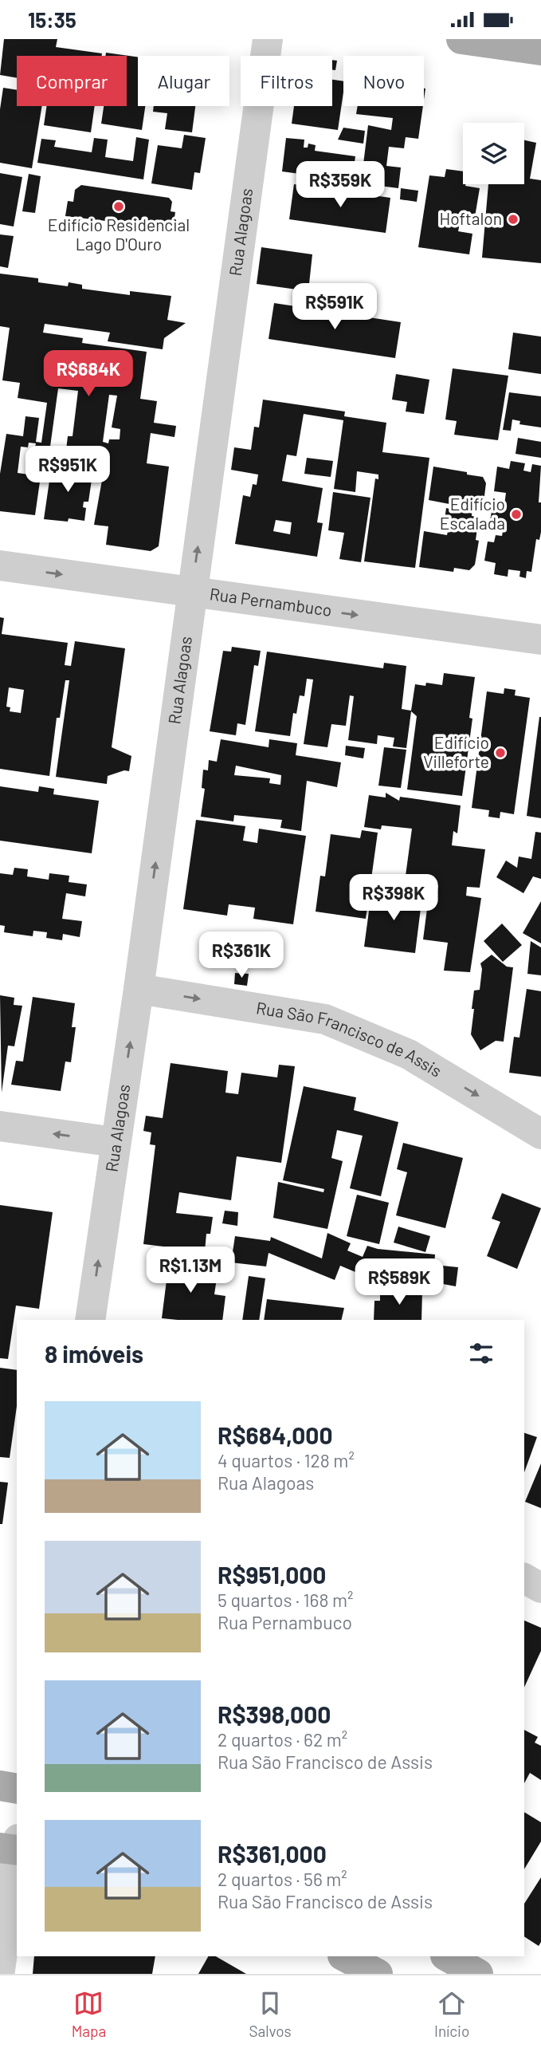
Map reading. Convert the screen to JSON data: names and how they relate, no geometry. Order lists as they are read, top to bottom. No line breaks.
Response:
{"streets":{"street":["Rua Alagoas","Rua Pernambuco","Rua São Francisco de Assis"]},"crossings":[["Rua Alagoas","Rua Pernambuco"],["Rua Alagoas","Rua São Francisco de Assis"]],"one_way":["Rua Alagoas","Rua Pernambuco","Rua São Francisco de Assis"],"places":["Edifício Residencial Lago D'Ouro","Hoftalon","Edifício Escalada","Edifício Villeforte"],"page":{"status":"15:35","chip":["Comprar","Alugar","Filtros","Novo"],"price":["R$359K","R$591K","R$684K","R$951K","R$398K","R$361K","R$1.13M","R$589K"],"heading":"8 imóveis","list":[{"name":"R$684,000","note":"4 quartos · 128 m² · Rua Alagoas"},{"name":"R$951,000","note":"5 quartos · 168 m² · Rua Pernambuco"},{"name":"R$398,000","note":"2 quartos · 62 m² · Rua São Francisco de Assis"},{"name":"R$361,000","note":"2 quartos · 56 m² · Rua São Francisco de Assis"}],"tabs":["Mapa","Salvos","Início"]}}
